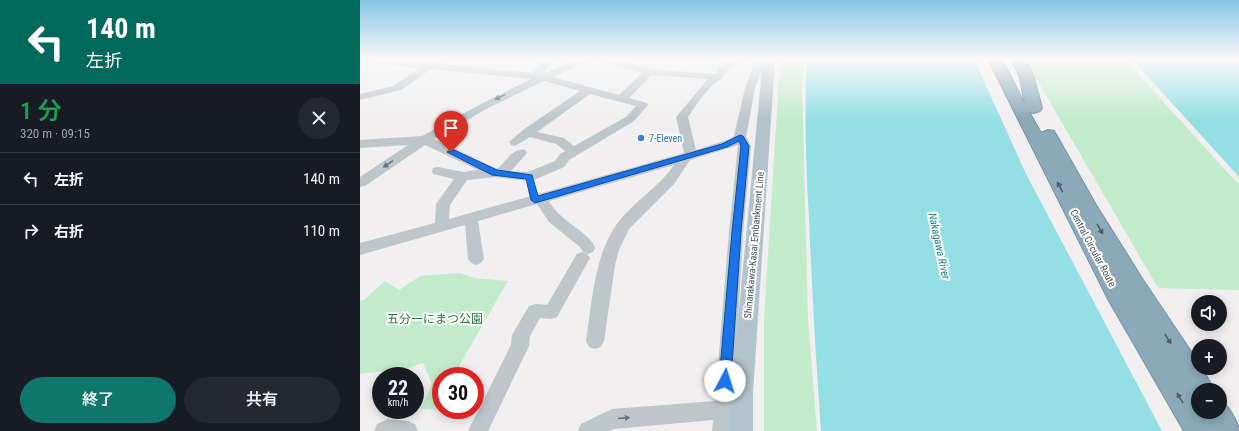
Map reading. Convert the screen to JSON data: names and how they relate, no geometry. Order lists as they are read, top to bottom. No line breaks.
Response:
{"streets":{"highway":["Central Circular Route"],"main road":["Shinarakawa-Kasai Embankment Line"]},"water":["Nakagawa River"],"parks":["五分一にまつ公園"],"places":["7-Eleven"],"page":{"turn":["140 m","左折"],"heading":["1 分","320 m · 09:15"],"list":[{"name":"左折","value":"140 m"},{"name":"右折","value":"110 m"}],"map_buttons":["+","−"],"speed":"22 km/h","limit":"30","buttons":["終了","共有"]}}
